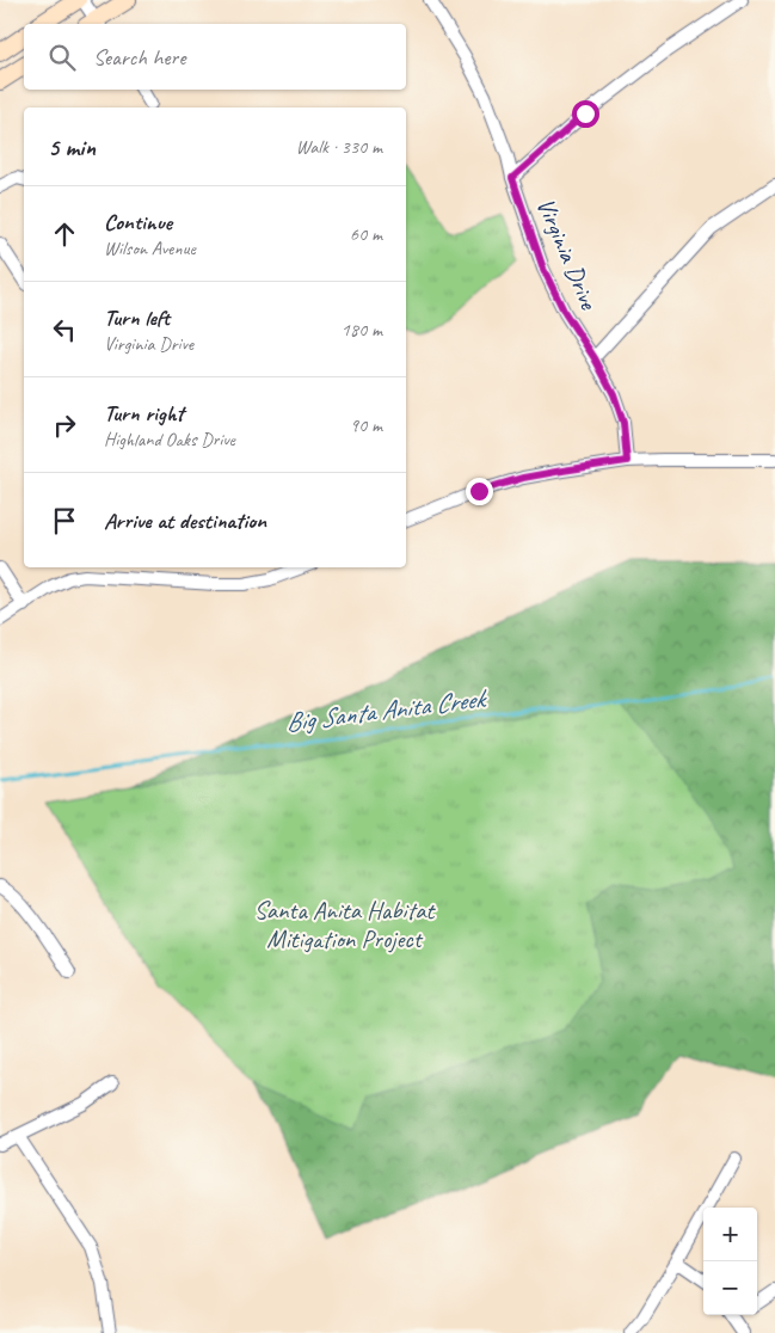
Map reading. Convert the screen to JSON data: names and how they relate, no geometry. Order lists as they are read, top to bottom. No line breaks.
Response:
{"streets":{"street":["Virginia Drive"]},"water":["Big Santa Anita Creek"],"parks":["Santa Anita Habitat Mitigation Project"],"page":{"search":"Search here","heading":["5 min","Walk · 330 m"],"list":[["Continue","Wilson Avenue","60 m"],["Turn left","Virginia Drive","180 m"],["Turn right","Highland Oaks Drive","90 m"],"Arrive at destination"],"map_buttons":["+","−"]}}
